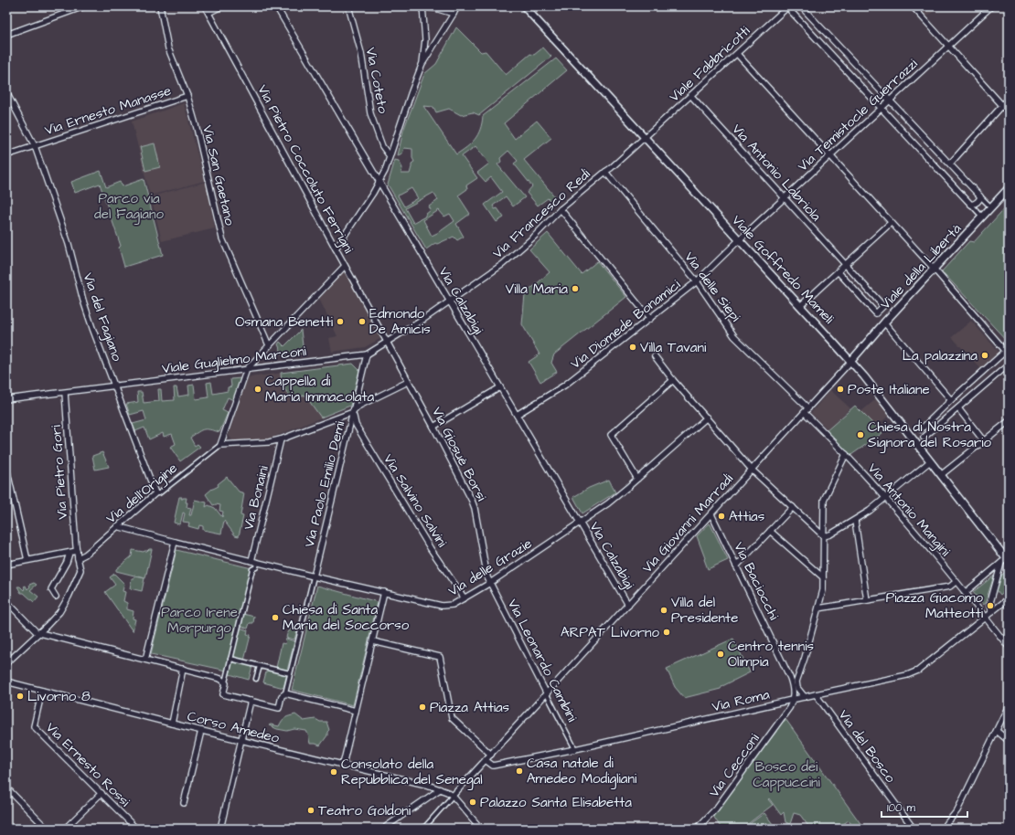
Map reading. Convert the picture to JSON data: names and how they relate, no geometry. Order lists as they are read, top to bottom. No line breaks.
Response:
{"streets":{"street":["Viale Fabbricotti","Via Coteto","Via Ernesto Manasse","Via Temistocle Guerrazzi","Via Pietro Coccoluto Ferrigni","Via Antonio Labriola","Via San Gaetano","Via Francesco Redi","Viale della Libertà","Viale Goffredo Mameli","Via delle Siepi","Via Calzabigi","Via del Fagiano","Via Diomede Bonamici","Viale Guglielmo Marconi","Via Giosuè Borsi","Via Pietro Gori","Via Paolo Emilio Demi","Via dell'Origine","Via Bonaini","Via Salvino Salvini","Via Antonio Mangini","Via Giovanni Marradi","Via delle Grazie","Via Baciocchi","Via Leonardo Cambini","Via Roma","Corso Amedeo","Via del Bosco","Via Ernesto Rossi","Via Cecconi"]},"crossings":[["Viale Fabbricotti","Via Antonio Labriola"],["Viale Fabbricotti","Via Francesco Redi"],["Viale Fabbricotti","Viale Goffredo Mameli"],["Via Ernesto Manasse","Via San Gaetano"],["Via Ernesto Manasse","Via del Fagiano"],["Via Temistocle Guerrazzi","Via Antonio Labriola"],["Via Temistocle Guerrazzi","Viale Goffredo Mameli"],["Via Temistocle Guerrazzi","Via Diomede Bonamici"],["Via Pietro Coccoluto Ferrigni","Viale Guglielmo Marconi"],["Via Pietro Coccoluto Ferrigni","Via Giosuè Borsi"],["Via Francesco Redi","Viale Goffredo Mameli"],["Via Francesco Redi","Via delle Siepi"],["Via Francesco Redi","Via Calzabigi"],["Via Francesco Redi","Viale Guglielmo Marconi"],["Viale della Libertà","Viale Goffredo Mameli"],["Viale della Libertà","Via Giovanni Marradi"],["Viale Goffredo Mameli","Via Diomede Bonamici"],["Viale Goffredo Mameli","Via Giovanni Marradi"],["Via delle Siepi","Via Diomede Bonamici"],["Via delle Siepi","Via Antonio Mangini"],["Via delle Siepi","Via Giovanni Marradi"],["Via Calzabigi","Via Diomede Bonamici"],["Via Calzabigi","Viale Guglielmo Marconi"],["Via Calzabigi","Via Giovanni Marradi"],["Via Calzabigi","Via delle Grazie"],["Via del Fagiano","Viale Guglielmo Marconi"],["Via del Fagiano","Via dell'Origine"],["Viale Guglielmo Marconi","Via Giosuè Borsi"],["Viale Guglielmo Marconi","Via Pietro Gori"],["Viale Guglielmo Marconi","Via Paolo Emilio Demi"],["Via Giosuè Borsi","Via delle Grazie"],["Via Giosuè Borsi","Via Leonardo Cambini"],["Via Paolo Emilio Demi","Via Salvino Salvini"],["Via Paolo Emilio Demi","Via delle Grazie"],["Via dell'Origine","Via delle Grazie"],["Via Bonaini","Via delle Grazie"],["Via Salvino Salvini","Via delle Grazie"],["Via Antonio Mangini","Via Giovanni Marradi"],["Via Giovanni Marradi","Via Baciocchi"],["Via Giovanni Marradi","Via Leonardo Cambini"],["Via Giovanni Marradi","Via Roma"],["Via Giovanni Marradi","Corso Amedeo"],["Via delle Grazie","Via Leonardo Cambini"],["Via Baciocchi","Via Roma"],["Via Baciocchi","Via Cecconi"],["Via Leonardo Cambini","Via Roma"],["Via Roma","Via del Bosco"],["Via Roma","Via Cecconi"],["Corso Amedeo","Via Ernesto Rossi"]],"parks":["Parco via del Fagiano","Parco Irene Morpurgo","Bosco dei Cappuccini"],"places":["Villa Maria","Osmana Benetti","Edmondo De Amicis","Villa Tavani","La palazzina","Cappella di Maria Immacolata","Poste Italiane","Chiesa di Nostra Signora del Rosario","Attias","Piazza Giacomo Matteotti","Villa del Presidente","Chiesa di Santa Maria del Soccorso","ARPAT Livorno","Centro tennis Olimpia","Livorno 8","Piazza Attias","Casa natale di Amedeo Modigliani","Consolato della Repubblica del Senegal","Palazzo Santa Elisabetta","Teatro Goldoni"],"scale_bar":"100 m"}
